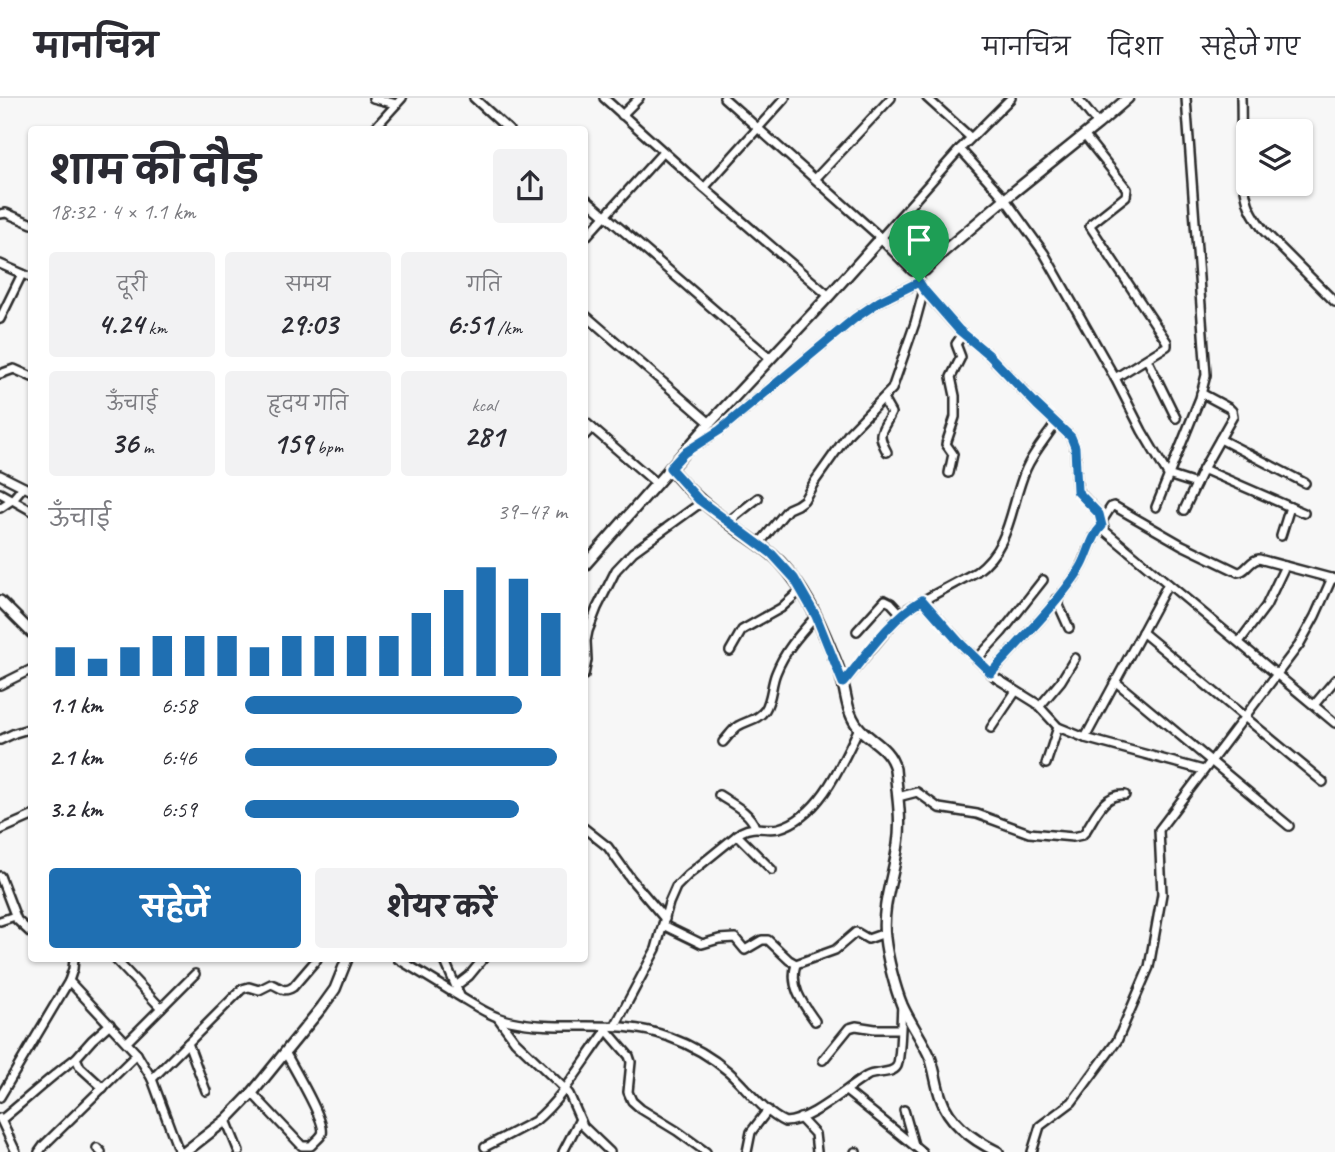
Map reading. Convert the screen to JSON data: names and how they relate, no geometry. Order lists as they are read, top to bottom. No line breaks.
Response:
{"page":{"header":"मानचित्र","nav":["मानचित्र","दिशा","सहेजे गए"],"heading":["शाम की दौड़","18:32 · 4 × 1.1 km"],"stats":[["दूरी","4.24 km"],["समय","29:03"],["गति","6:51 /km"],["ऊँचाई","36 m"],["हृदय गति","159 bpm"],["kcal","281"]],"chart":["ऊँचाई","39–47 m"],"list":[{"name":"1.1 km","note":"6:58"},{"name":"2.1 km","note":"6:46"},{"name":"3.2 km","note":"6:59"}],"buttons":["सहेजें","शेयर करें"]}}
